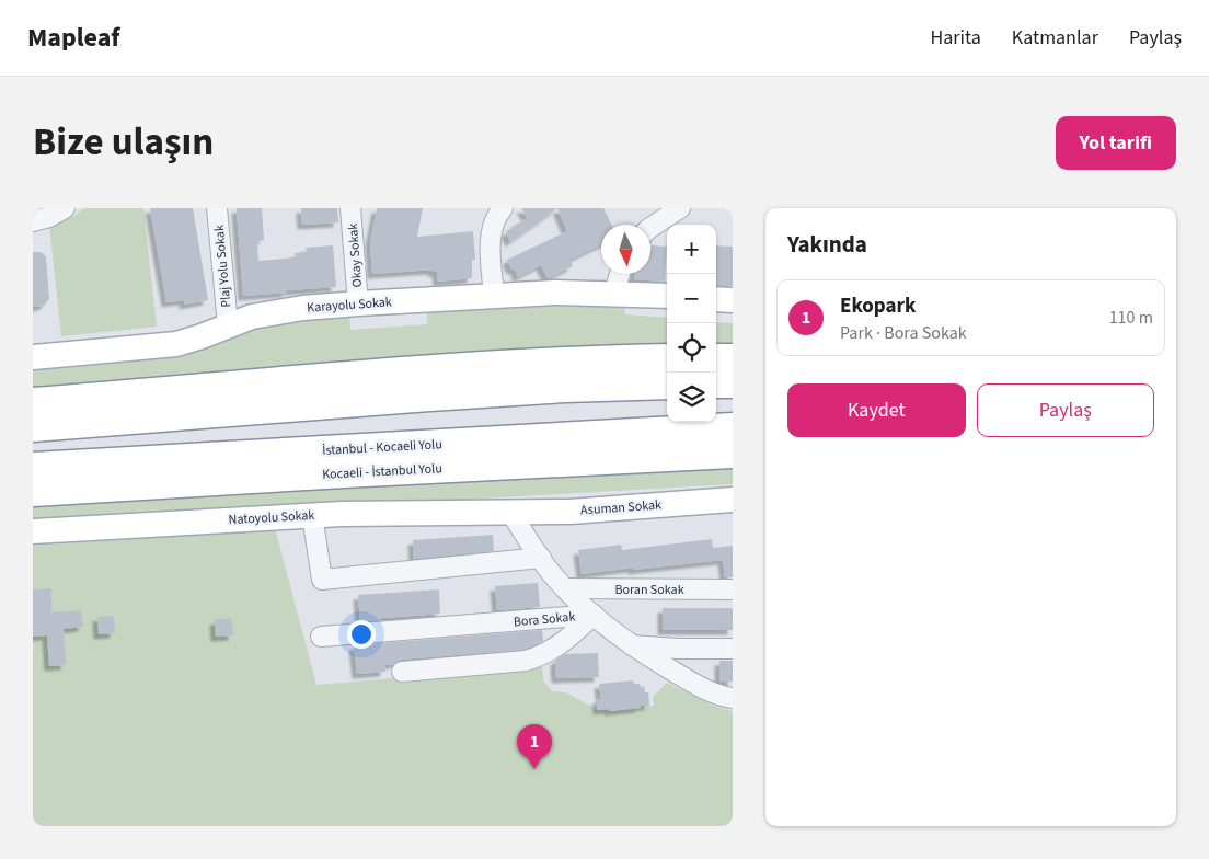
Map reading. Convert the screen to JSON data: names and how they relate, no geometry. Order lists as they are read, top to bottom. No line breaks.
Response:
{"streets":{"highway":["İstanbul - Kocaeli Yolu","Kocaeli - İstanbul Yolu"],"main road":["Karayolu Sokak","Asuman Sokak","Natoyolu Sokak"],"street":["Okay Sokak","Plaj Yolu Sokak","Boran Sokak","Bora Sokak"]},"crossings":[["Okay Sokak","Karayolu Sokak"],["Plaj Yolu Sokak","Karayolu Sokak"],["Asuman Sokak","Natoyolu Sokak"]],"north":"bottom","page":{"header":"Mapleaf","nav":["Harita","Katmanlar","Paylaş"],"title":"Bize ulaşın","buttons":["Yol tarifi",["Kaydet","Paylaş"]],"heading":"Yakında","map_buttons":["+","−"],"list":[{"mark":"1","name":"Ekopark","note":"Park · Bora Sokak","value":"110 m"}],"pins":"1"}}
